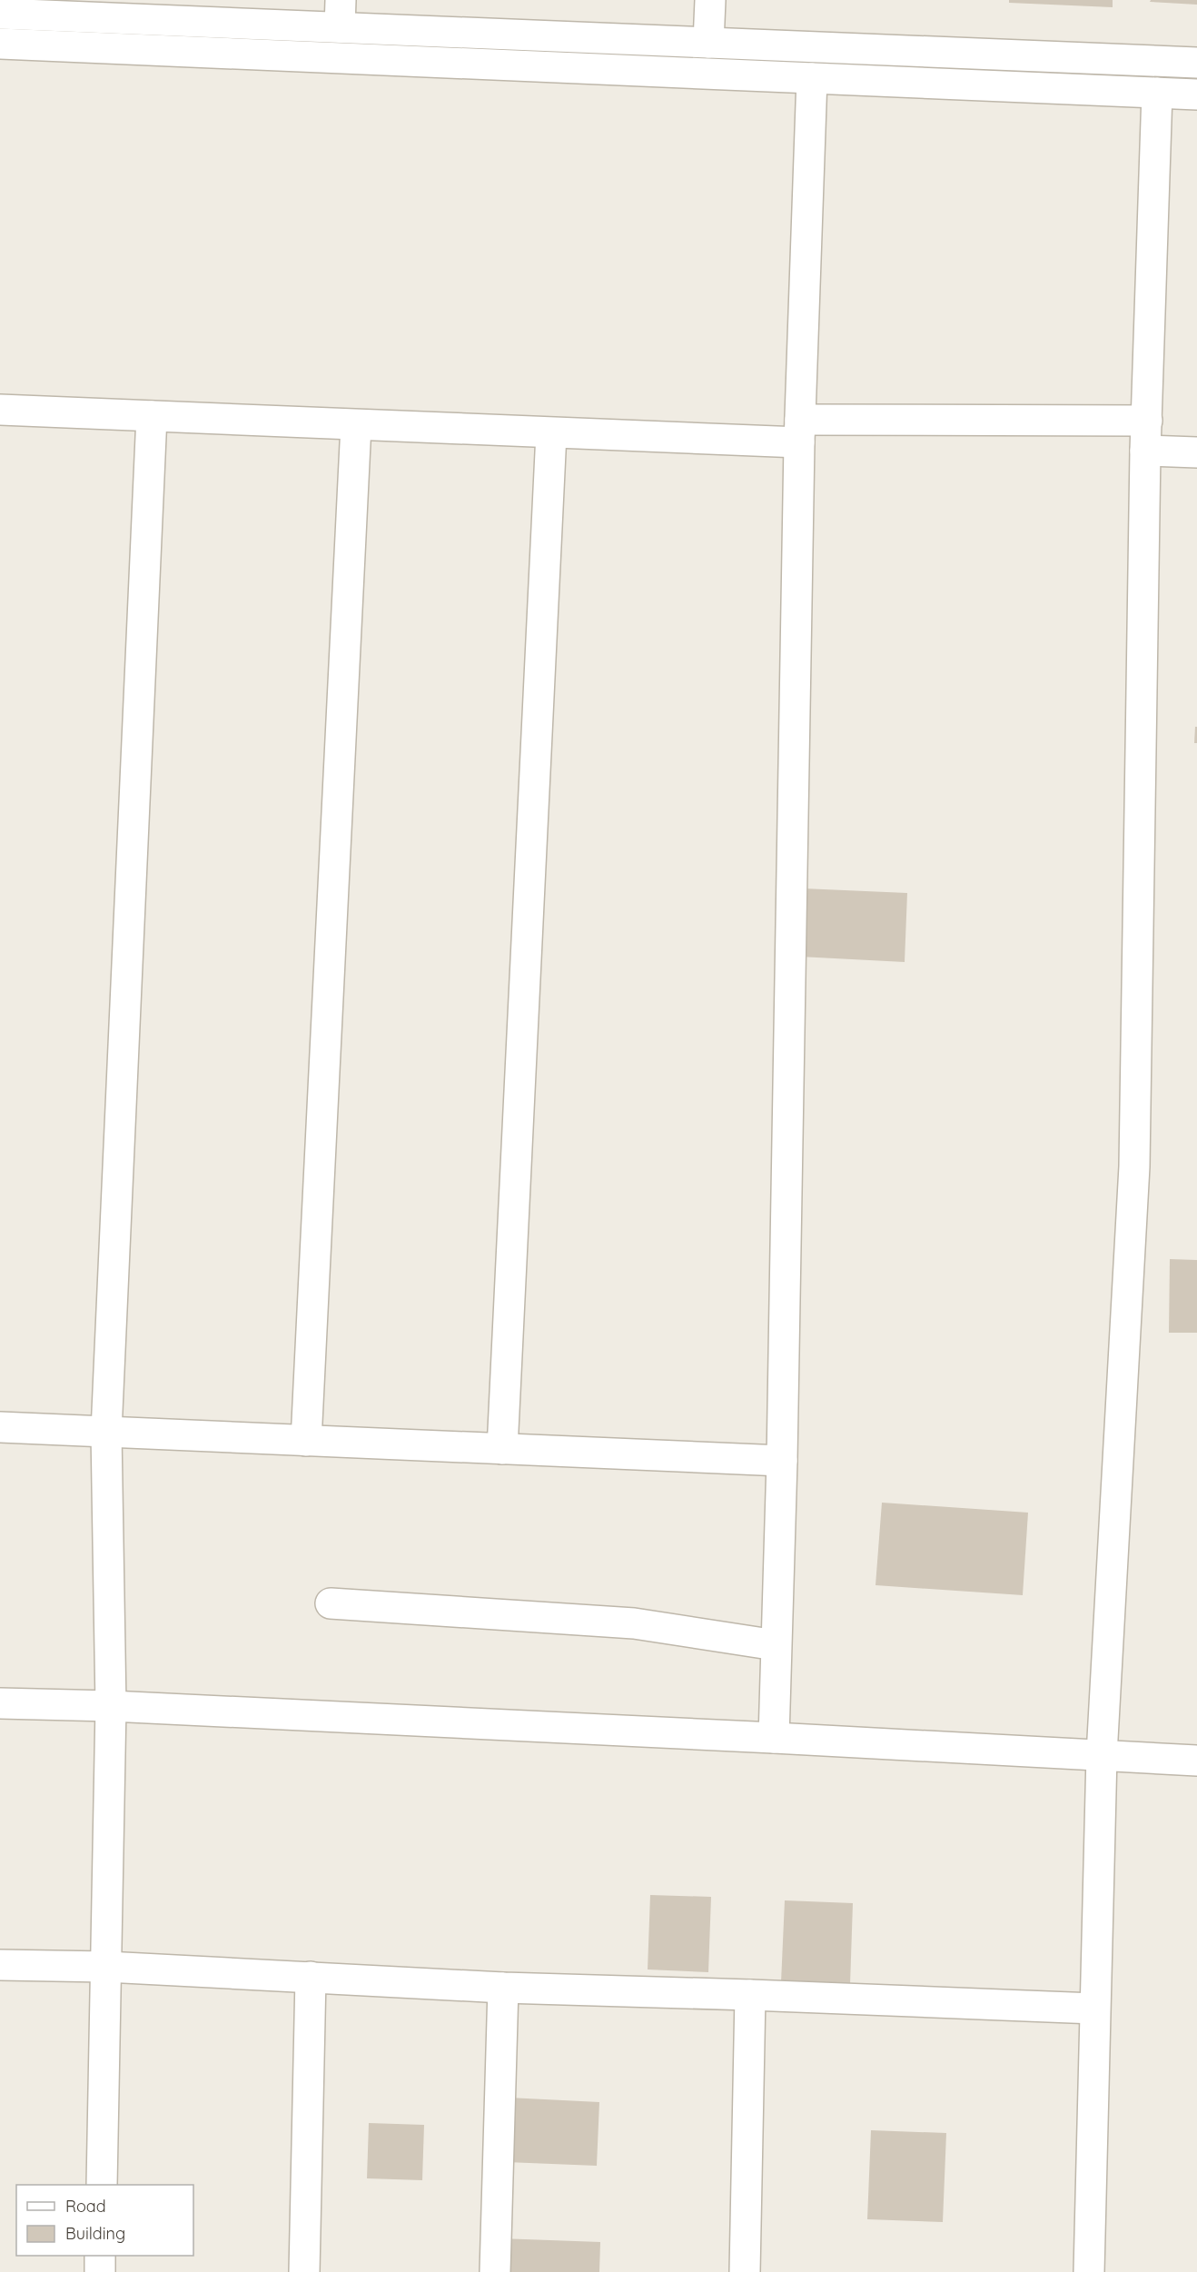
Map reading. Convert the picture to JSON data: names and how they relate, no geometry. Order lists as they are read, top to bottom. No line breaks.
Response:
{"legend":["Road","Building"]}
